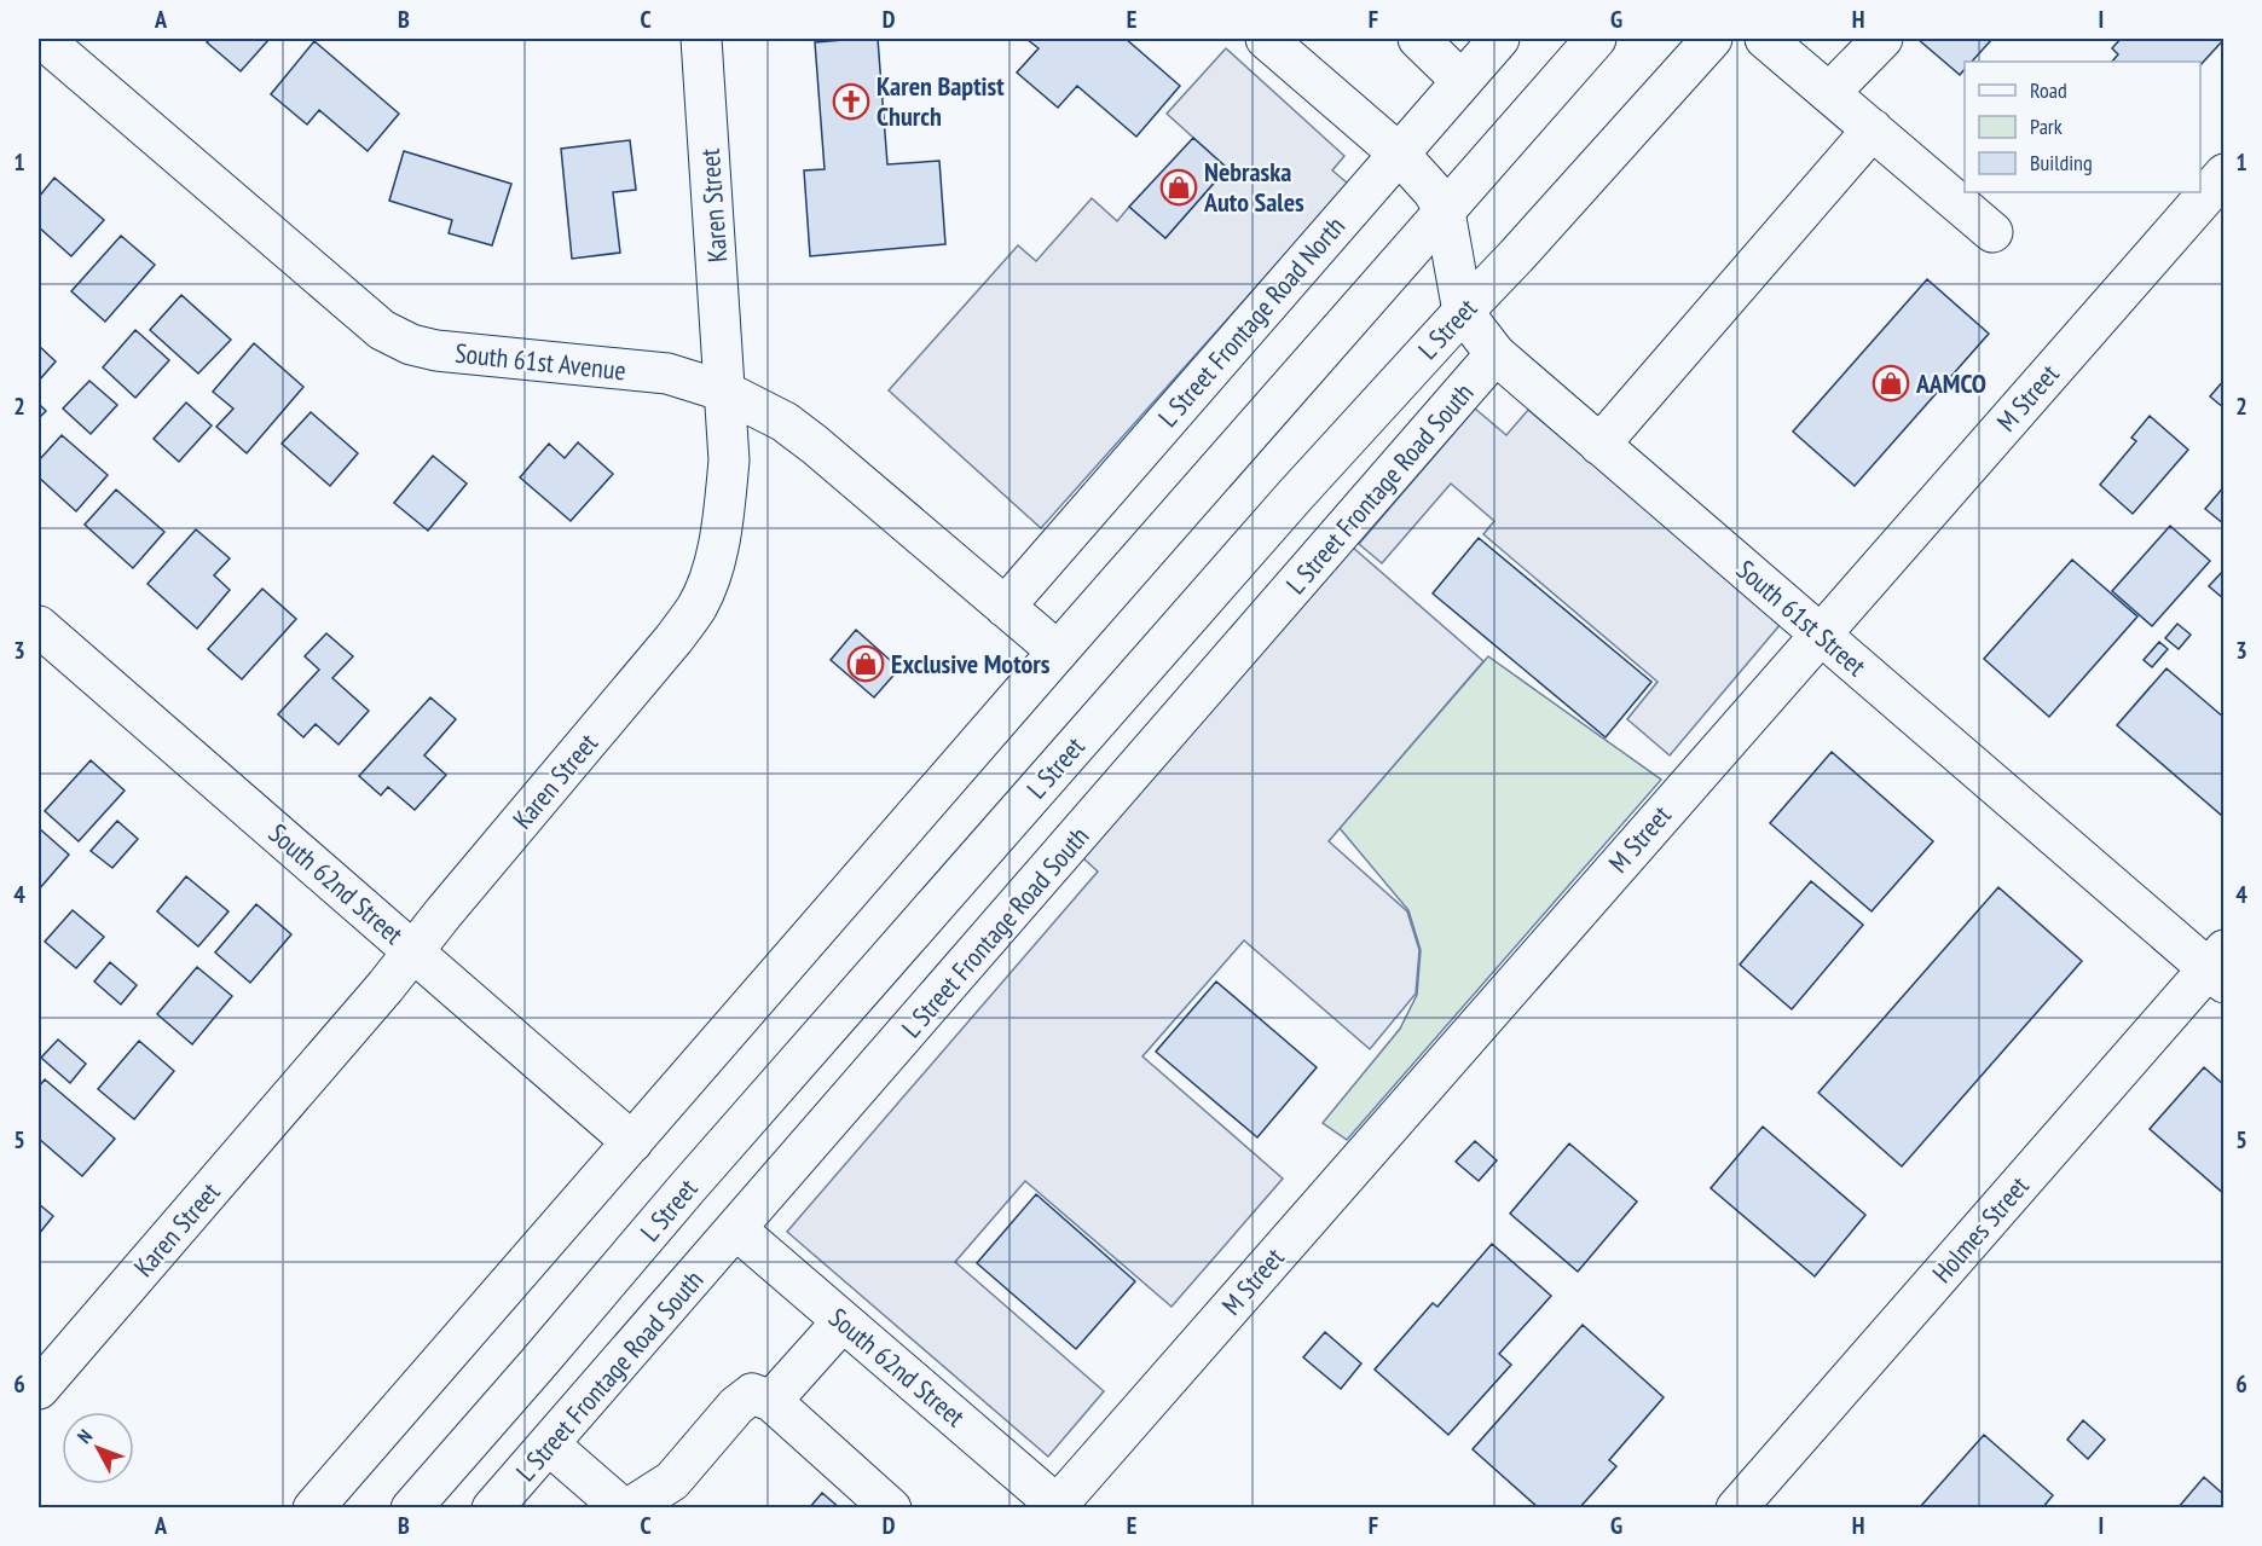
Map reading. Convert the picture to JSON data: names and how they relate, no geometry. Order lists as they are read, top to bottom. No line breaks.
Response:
{"streets":{"street":["Karen Street","L Street Frontage Road North","L Street","South 61st Avenue","M Street","L Street Frontage Road South","South 61st Street","South 62nd Street","Holmes Street"]},"crossings":[["Karen Street","South 61st Avenue"],["Karen Street","South 62nd Street"],["L Street Frontage Road North","South 61st Avenue"],["L Street","South 61st Street"],["M Street","South 61st Street"],["M Street","South 62nd Street"],["L Street Frontage Road South","South 61st Street"],["L Street Frontage Road South","South 62nd Street"],["South 61st Street","Holmes Street"]],"places":{"church":["Karen Baptist Church"],"shop":["Nebraska Auto Sales","AAMCO","Exclusive Motors"]},"legend":["Road","Park","Building"],"north":"top left","grid":{"columns":["A","B","C","D","E","F","G","H","I"],"rows":["1","2","3","4","5","6"]}}
